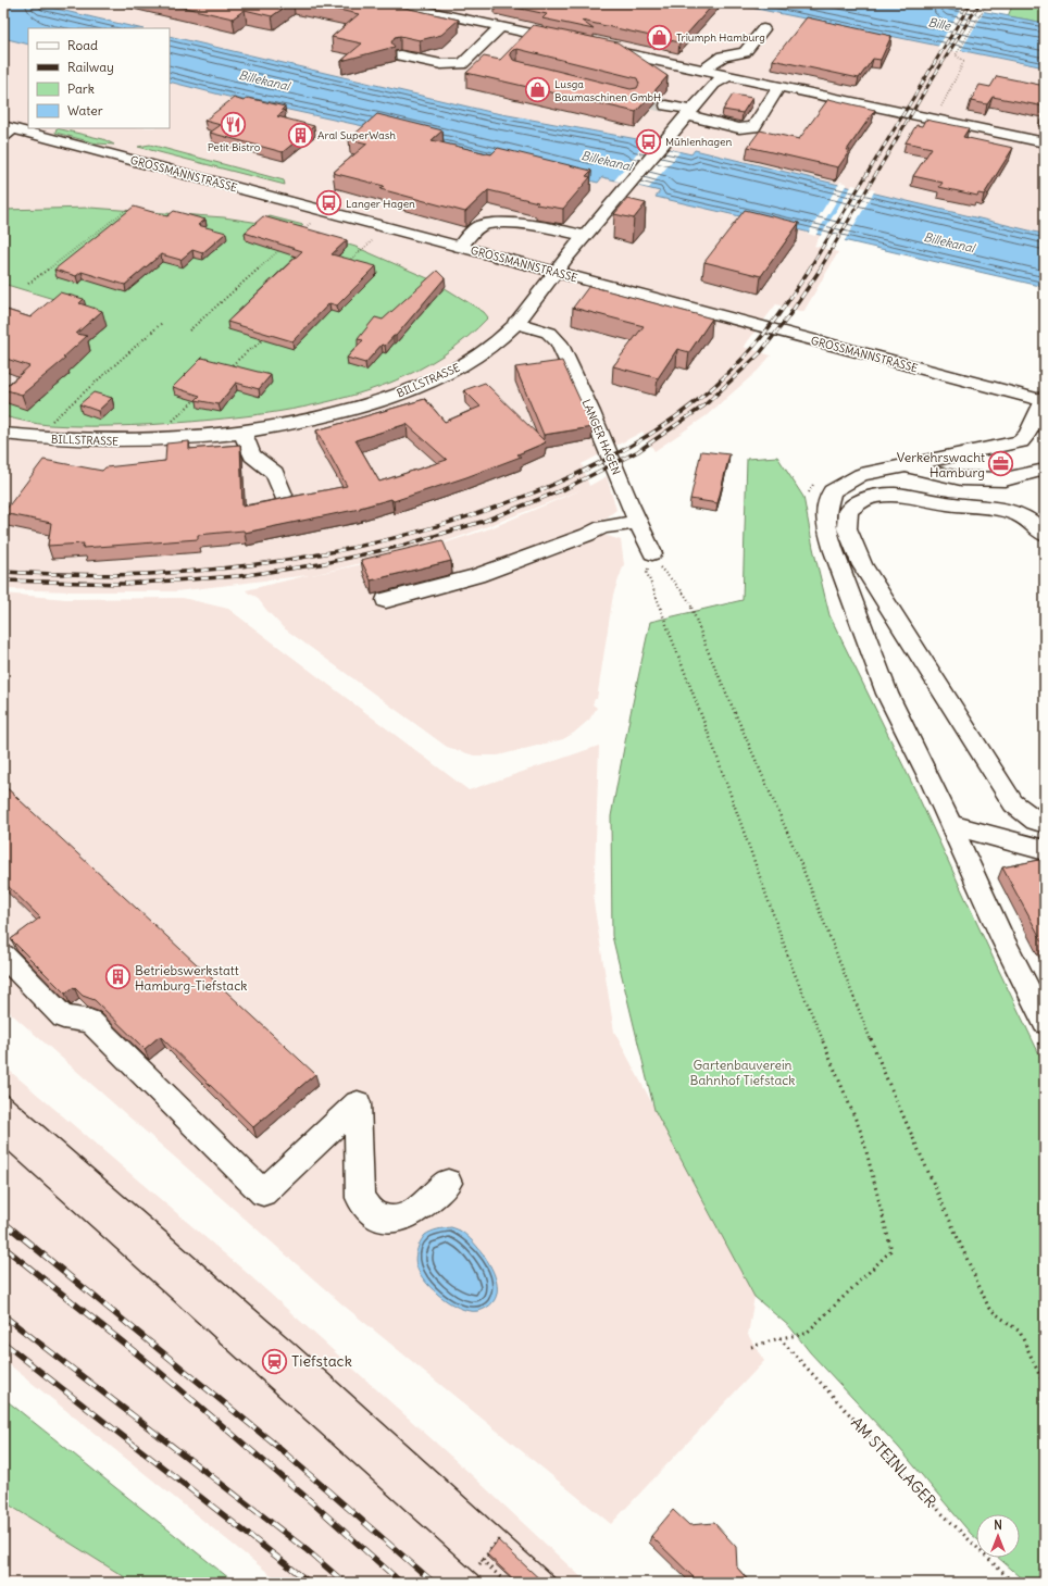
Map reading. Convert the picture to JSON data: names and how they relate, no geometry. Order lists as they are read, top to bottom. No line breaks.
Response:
{"streets":{"main road":["GROSSMANNSTRASSE"],"street":["BILLSTRASSE","LANGER HAGEN"],"path":["AM STEINLAGER"]},"crossings":[["GROSSMANNSTRASSE","BILLSTRASSE"],["BILLSTRASSE","LANGER HAGEN"]],"water":["Bille","Billekanal"],"parks":["Gartenbauverein Bahnhof Tiefstack"],"places":{"shop":["Triumph Hamburg","Lusga Baumaschinen GmbH"],"restaurant":["Petit Bistro"],"building":["Aral SuperWash","Betriebswerkstatt Hamburg-Tiefstack"],"bus stop":["Mühlenhagen","Langer Hagen"],"office":["Verkehrswacht Hamburg"],"station":["Tiefstack"]},"legend":["Road","Railway","Park","Water"],"north":"top"}
